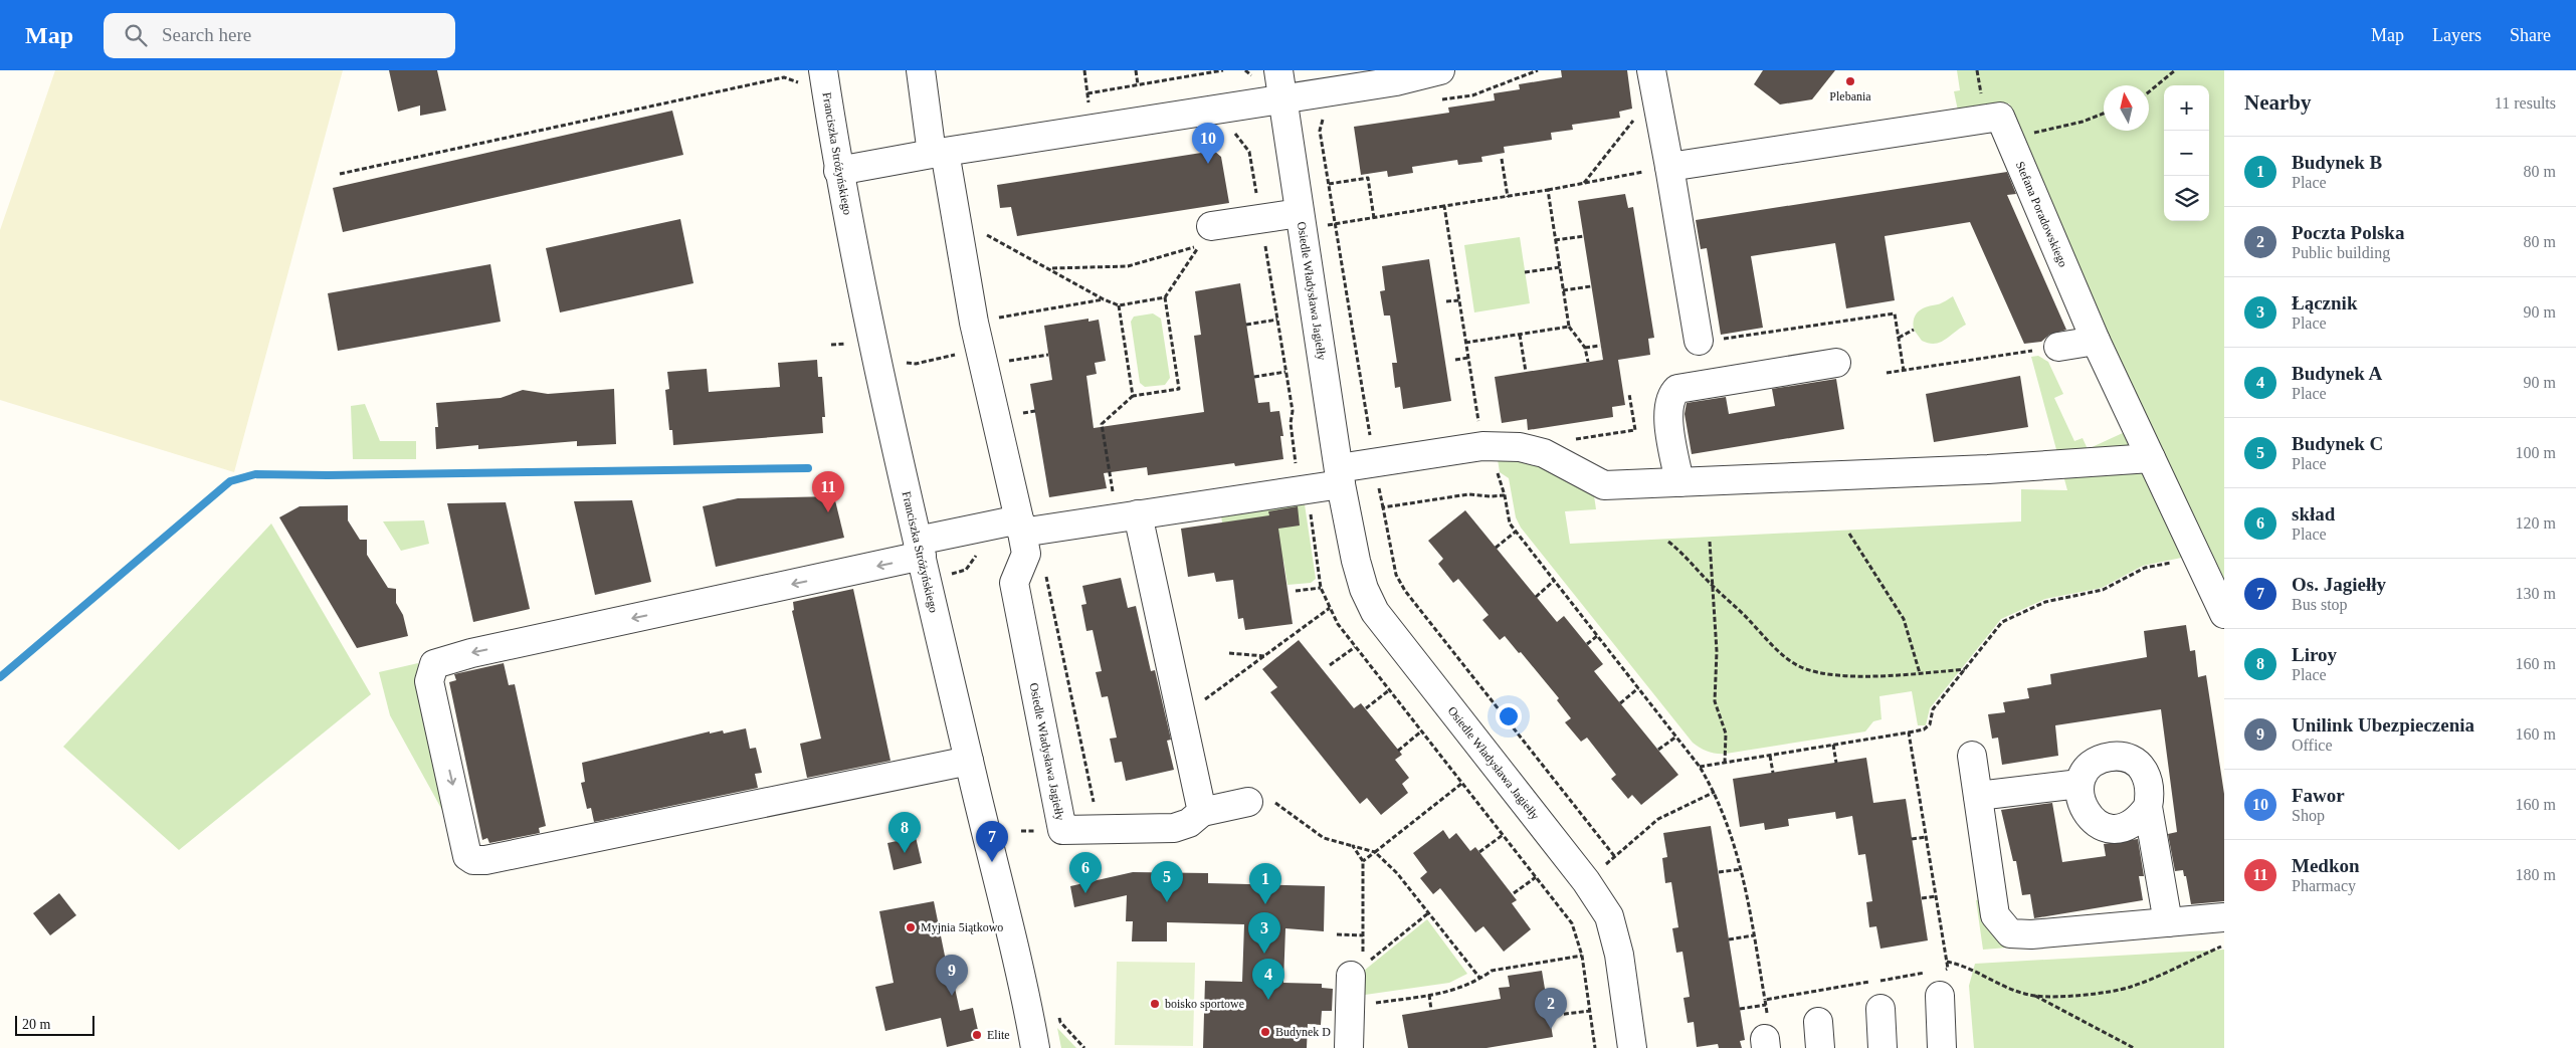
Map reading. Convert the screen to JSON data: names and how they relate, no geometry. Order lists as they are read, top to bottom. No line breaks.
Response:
{"streets":{"street":["Franciszka Stróżyńskiego","Stefana Poradowskiego","Osiedle Władysława Jagiełły"]},"places":["Plebania","Myjnia 5iątkowo","boisko sportowe","Budynek D","Elite"],"scale_bar":"20 m","north":"top","page":{"header":"Map","search":"Search here","nav":["Map","Layers","Share"],"heading":["Nearby","11 results"],"map_buttons":["+","−"],"pins":["10","11","8","7","6","5","1","3","9","4","2"],"list":[{"mark":"1","name":"Budynek B","note":"Place","value":"80 m"},{"mark":"2","name":"Poczta Polska","note":"Public building","value":"80 m"},{"mark":"3","name":"Łącznik","note":"Place","value":"90 m"},{"mark":"4","name":"Budynek A","note":"Place","value":"90 m"},{"mark":"5","name":"Budynek C","note":"Place","value":"100 m"},{"mark":"6","name":"skład","note":"Place","value":"120 m"},{"mark":"7","name":"Os. Jagiełły","note":"Bus stop","value":"130 m"},{"mark":"8","name":"Liroy","note":"Place","value":"160 m"},{"mark":"9","name":"Unilink Ubezpieczenia","note":"Office","value":"160 m"},{"mark":"10","name":"Fawor","note":"Shop","value":"160 m"},{"mark":"11","name":"Medkon","note":"Pharmacy","value":"180 m"}],"scale":"20 m"}}
